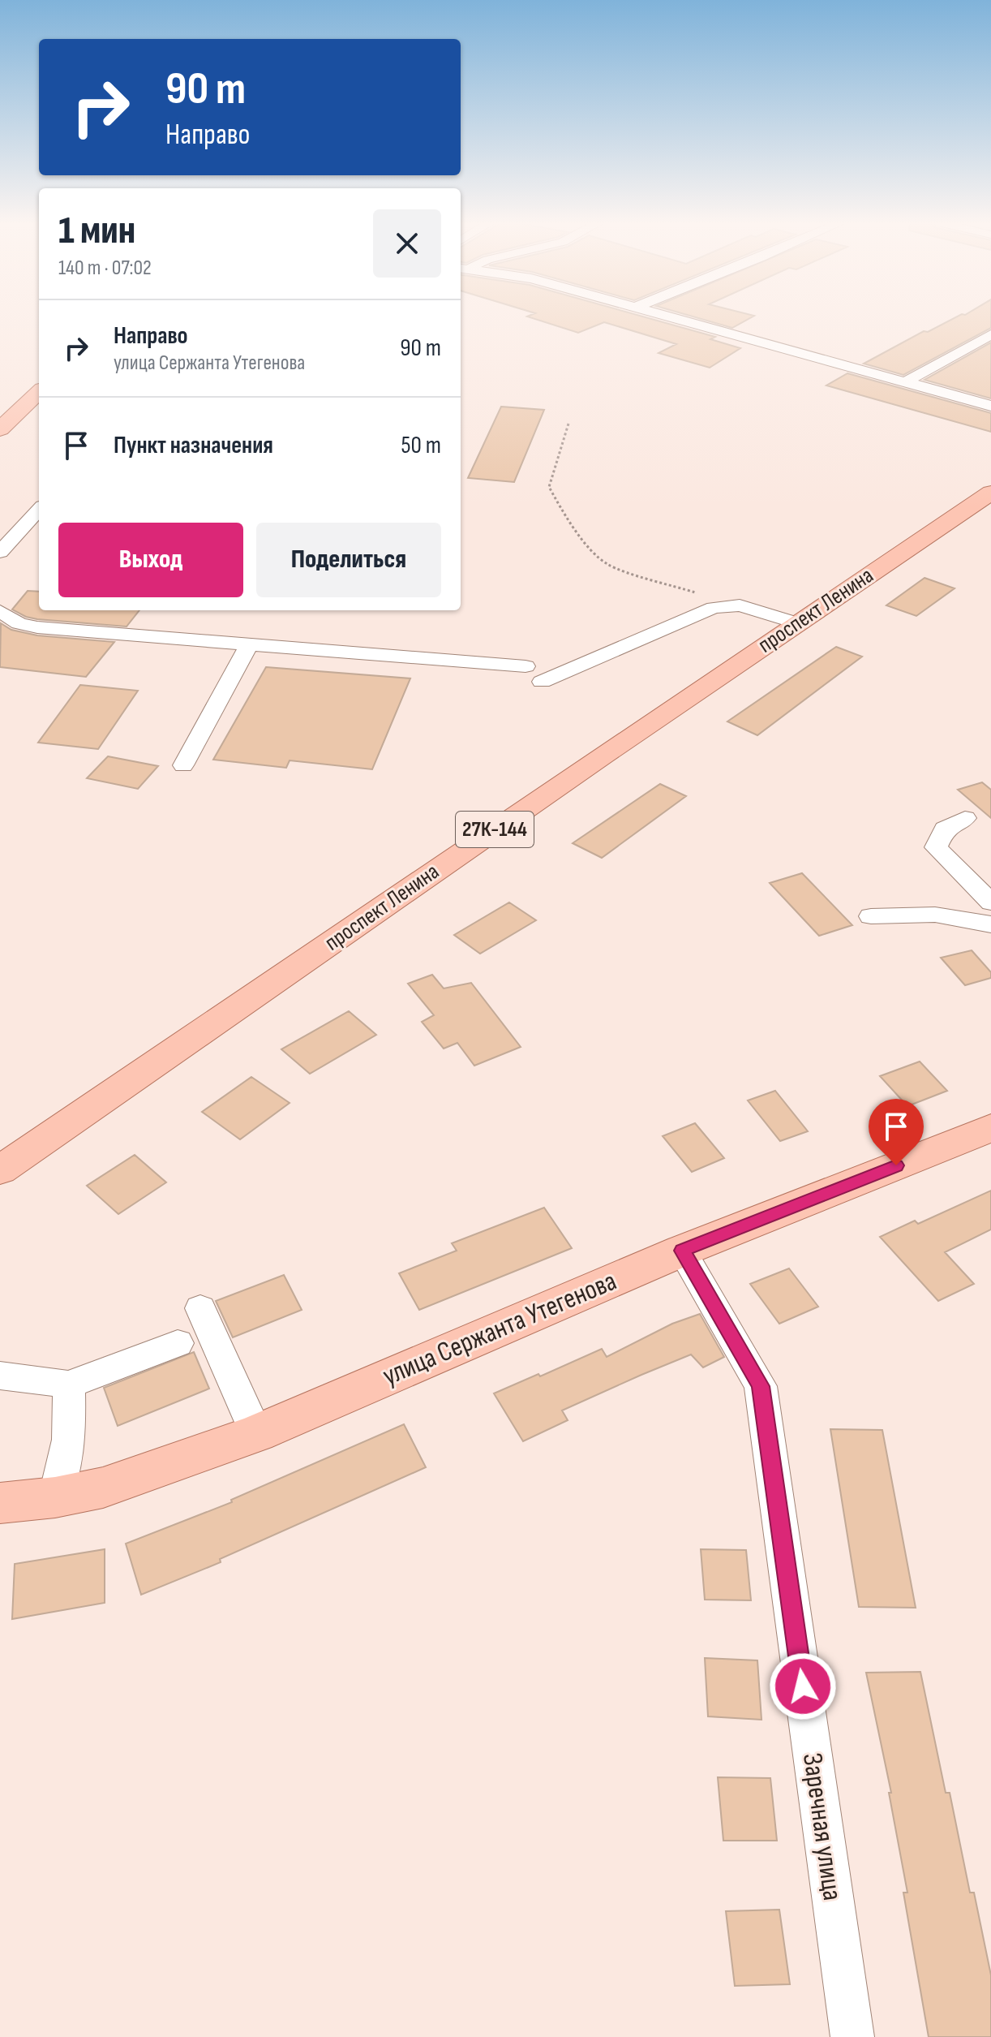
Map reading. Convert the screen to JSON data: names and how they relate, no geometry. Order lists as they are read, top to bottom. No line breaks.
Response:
{"streets":{"main road":["проспект Ленина","27К-144","улица Сержанта Утегенова"],"street":["Заречная улица"]},"crossings":[["улица Сержанта Утегенова","Заречная улица"]],"page":{"turn":["90 m","Направо"],"heading":["1 мин","140 m · 07:02"],"list":[{"name":"Направо","note":"улица Сержанта Утегенова","value":"90 m"},{"name":"Пункт назначения","value":"50 m"}],"buttons":["Выход","Поделиться"]}}
